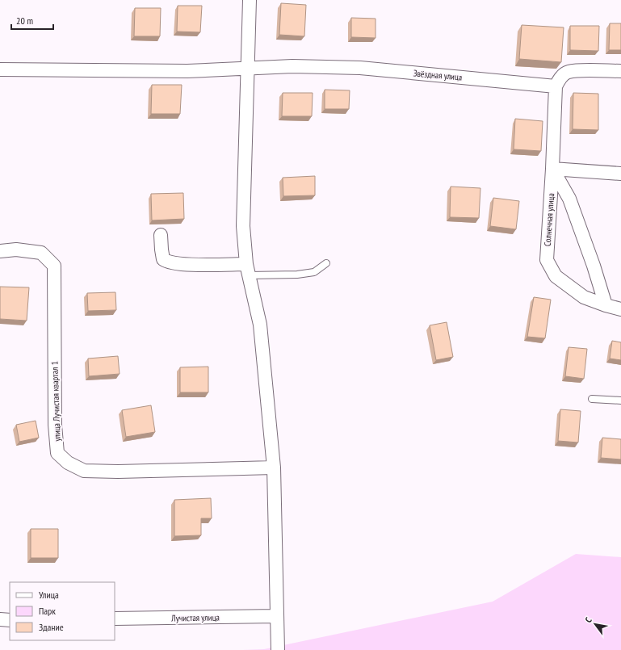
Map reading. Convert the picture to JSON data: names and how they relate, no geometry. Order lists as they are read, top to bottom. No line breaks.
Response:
{"streets":{"street":["Звёздная улица","Солнечная улица","улица Лучистая квартал 1","Лучистая улица"]},"crossings":[["Звёздная улица","Солнечная улица"]],"legend":["Улица","Парк","Здание"],"scale_bar":"20 m","north":"top left"}
